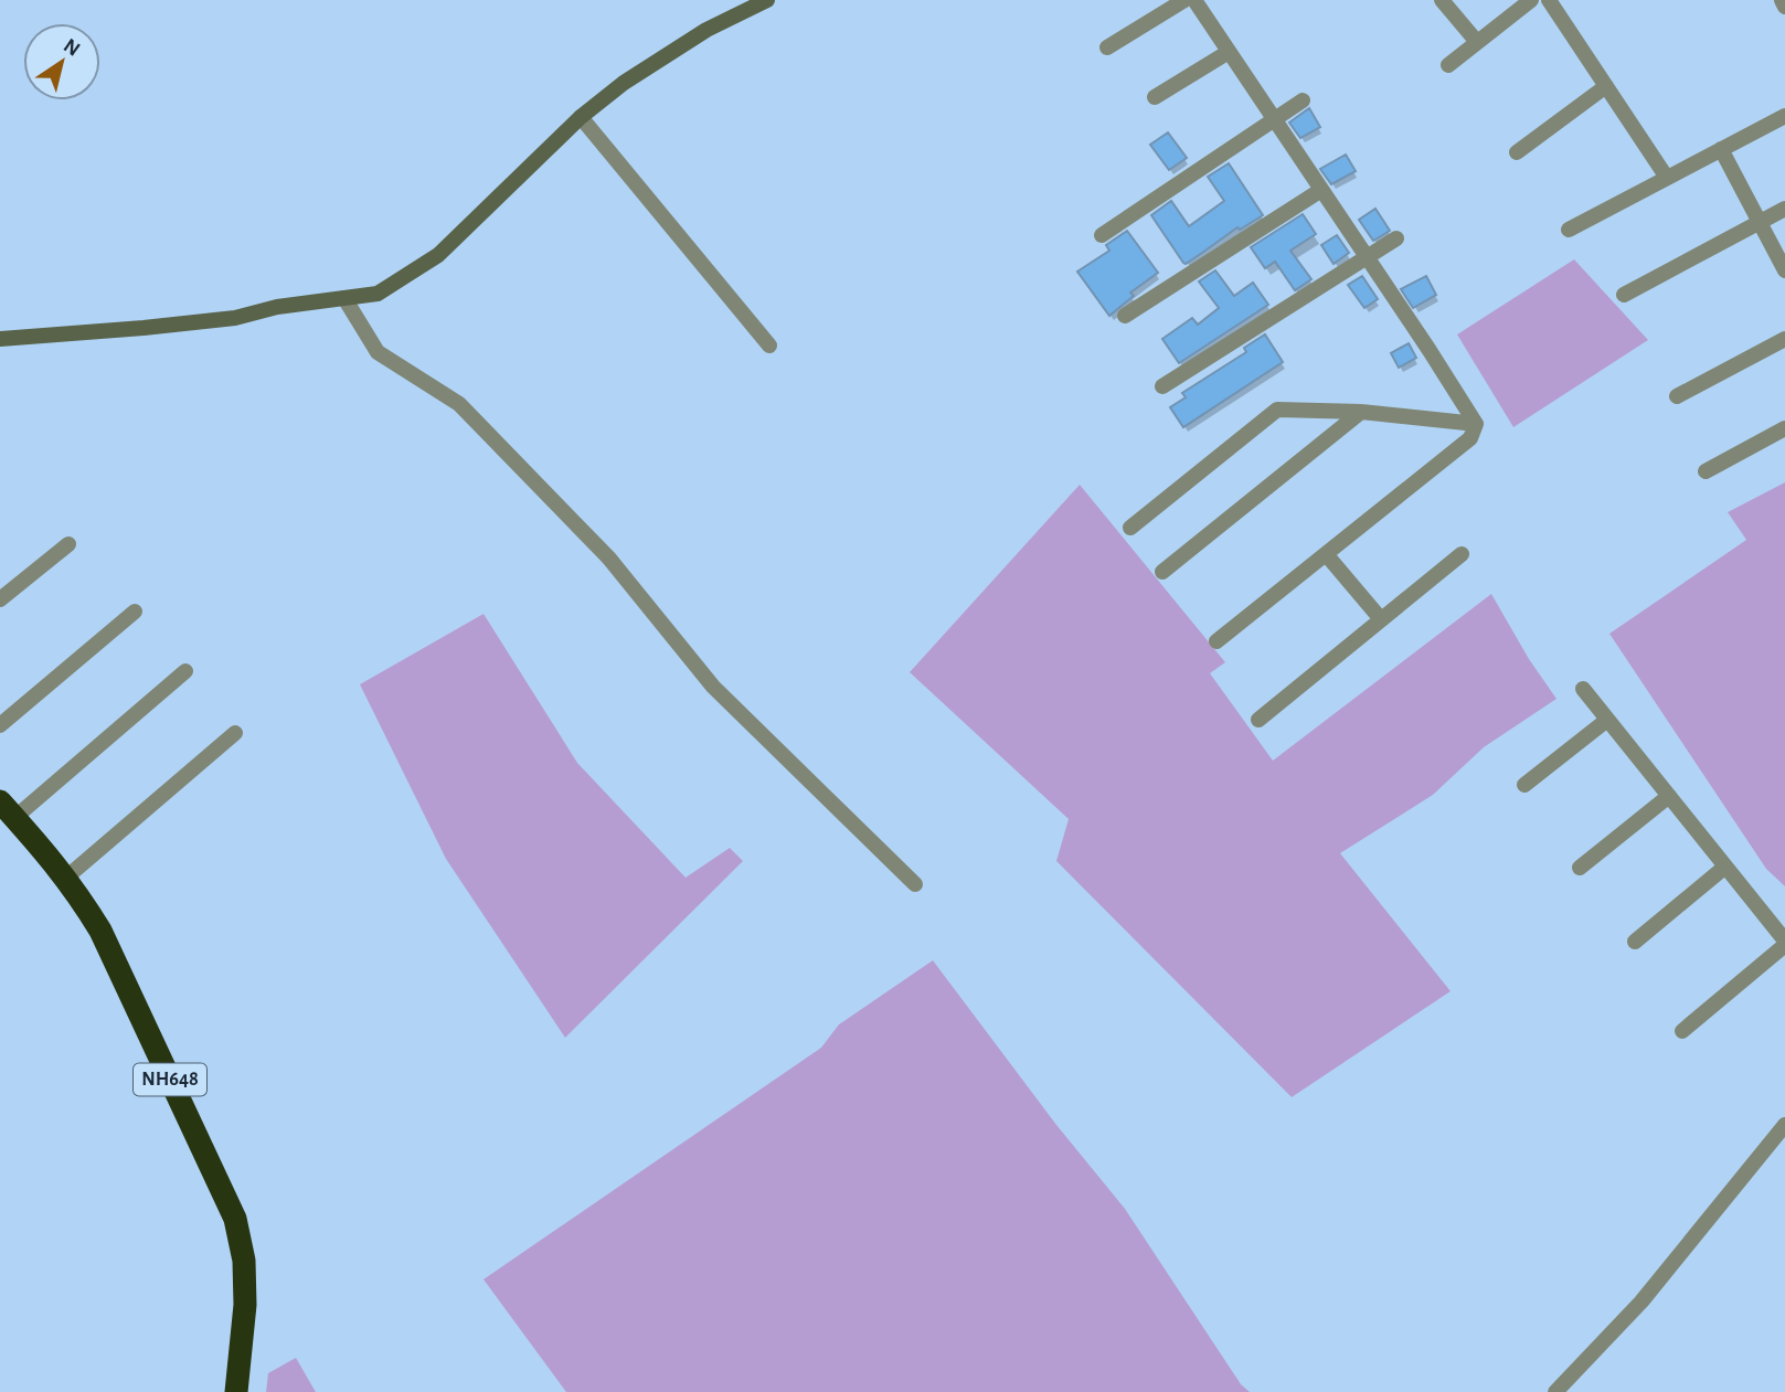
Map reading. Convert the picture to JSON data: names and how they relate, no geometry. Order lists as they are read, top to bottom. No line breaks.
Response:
{"streets":{"highway":["NH648"]},"north":"top right"}
